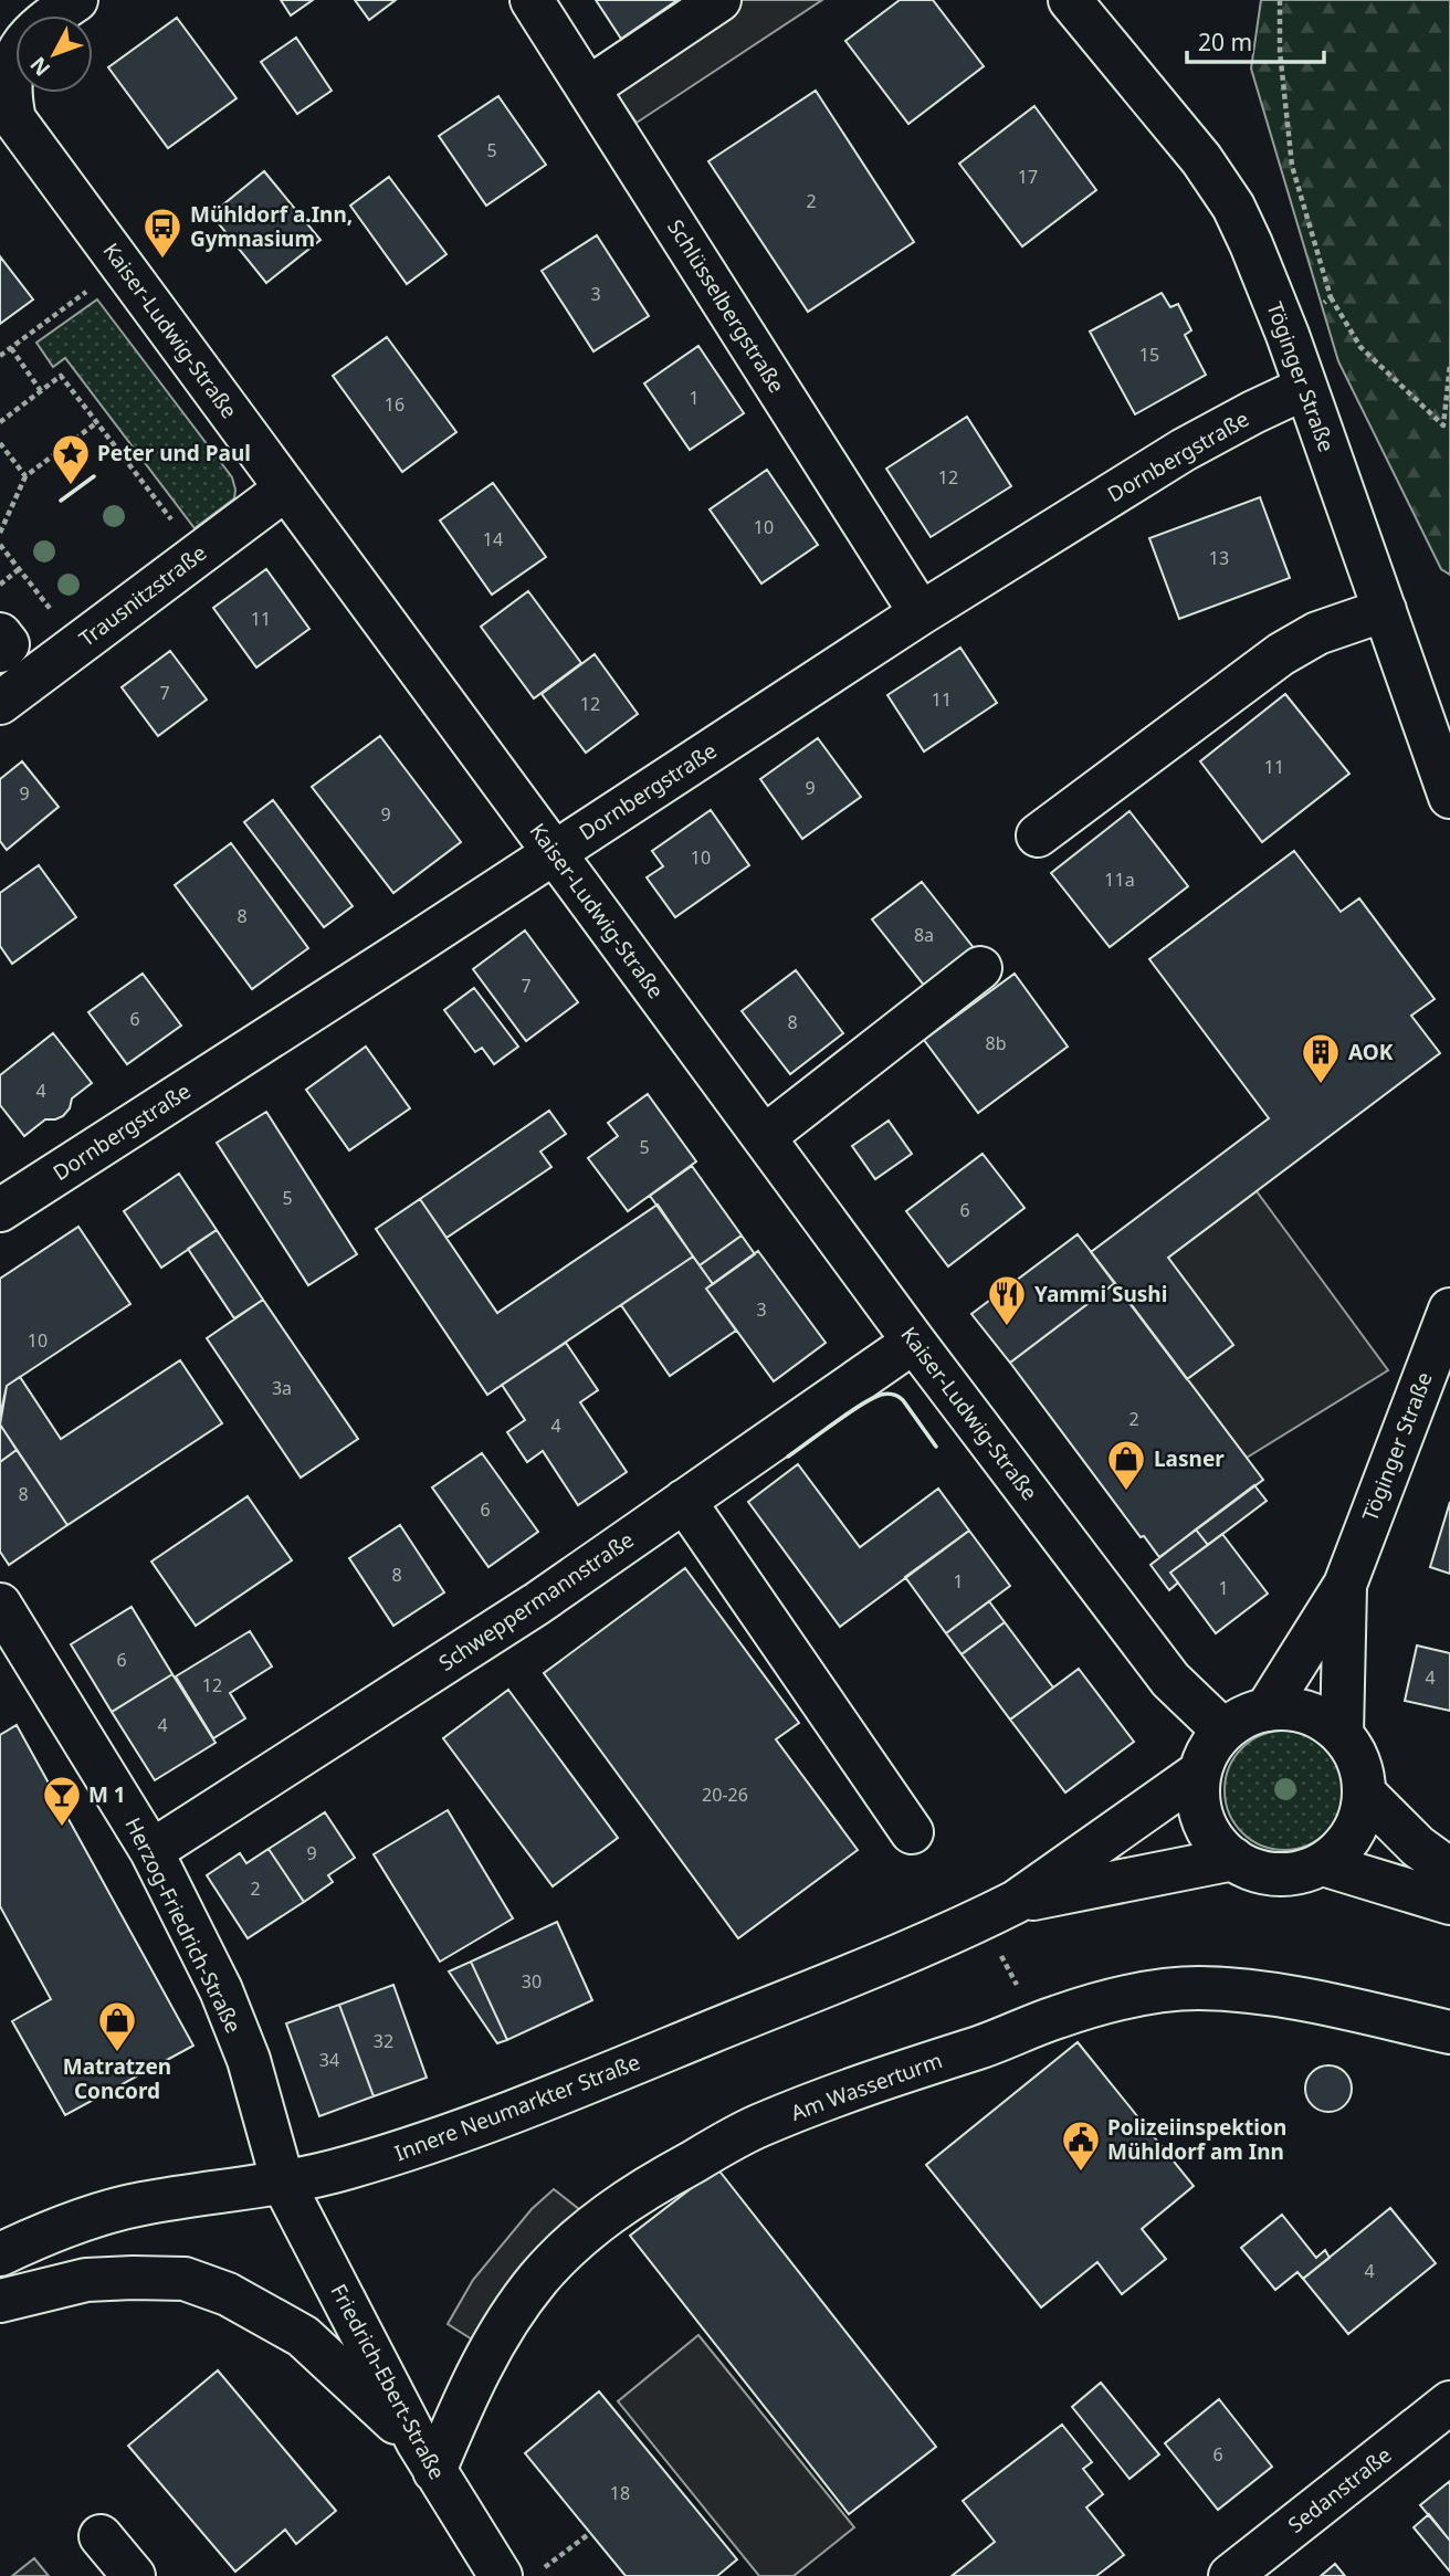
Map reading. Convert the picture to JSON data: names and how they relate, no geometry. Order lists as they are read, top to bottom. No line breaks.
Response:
{"streets":{"street":["Schlüsselbergstraße","Kaiser-Ludwig-Straße","Töginger Straße","Dornbergstraße","Trausnitzstraße","Schweppermannstraße","Herzog-Friedrich-Straße","Am Wasserturm","Innere Neumarkter Straße","Friedrich-Ebert-Straße","Sedanstraße"]},"crossings":[["Schlüsselbergstraße","Dornbergstraße"],["Kaiser-Ludwig-Straße","Töginger Straße"],["Kaiser-Ludwig-Straße","Dornbergstraße"],["Kaiser-Ludwig-Straße","Trausnitzstraße"],["Kaiser-Ludwig-Straße","Schweppermannstraße"],["Kaiser-Ludwig-Straße","Innere Neumarkter Straße"],["Töginger Straße","Dornbergstraße"],["Töginger Straße","Innere Neumarkter Straße"],["Schweppermannstraße","Herzog-Friedrich-Straße"],["Herzog-Friedrich-Straße","Innere Neumarkter Straße"],["Herzog-Friedrich-Straße","Friedrich-Ebert-Straße"],["Am Wasserturm","Friedrich-Ebert-Straße"],["Innere Neumarkter Straße","Friedrich-Ebert-Straße"]],"places":{"bus stop":["Mühldorf a.Inn, Gymnasium"],"place":["Peter und Paul"],"building":["AOK"],"restaurant":["Yammi Sushi"],"shop":["Lasner","Matratzen Concord"],"bar":["M 1"],"public building":["Polizeiinspektion Mühldorf am Inn"]},"house_numbers":["5","17","2","3","15","1","16","12","10","14","13","11","7","11","12","11","9","9","9","10","11a","8","8a","7","6","8","8b","4","5","5","6","3","10","3a","2","4","8","6","8","1","1","6","4","12","4","20-26","9","2","30","32","34","4","6","18"],"scale_bar":"20 m","north":"bottom left"}
